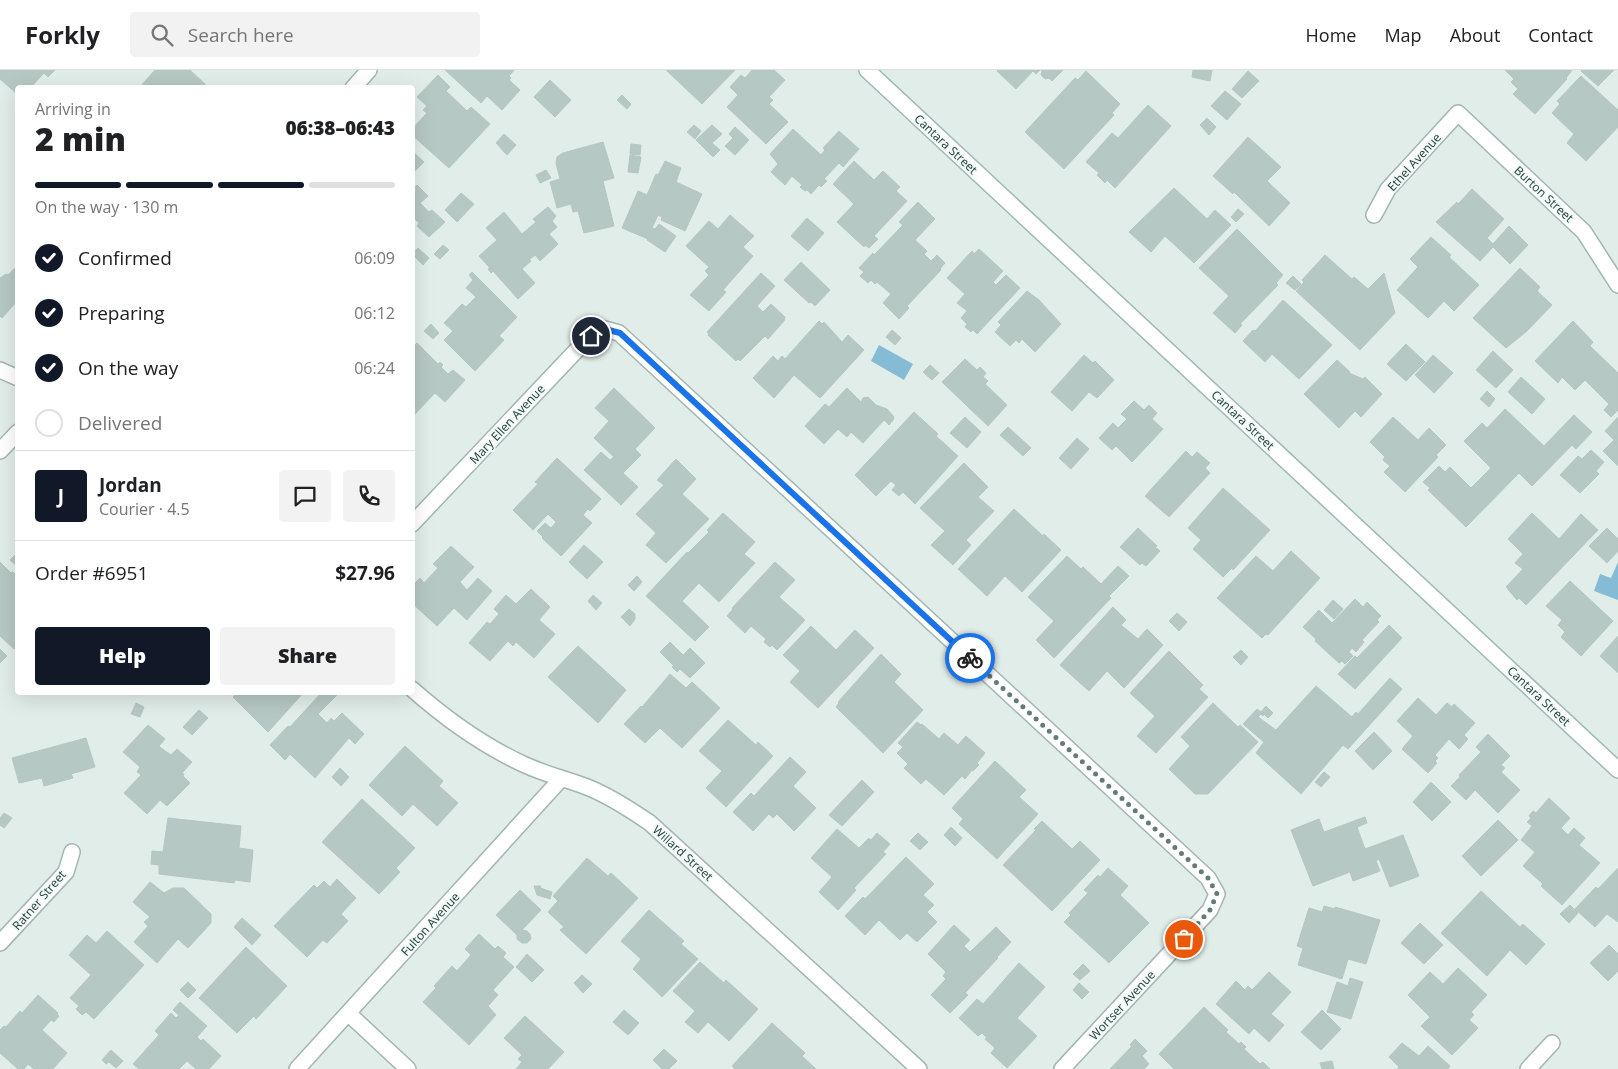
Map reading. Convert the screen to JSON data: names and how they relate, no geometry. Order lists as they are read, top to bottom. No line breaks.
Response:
{"streets":{"street":["Cantara Street","Ethel Avenue","Burton Street","Mary Ellen Avenue","Willard Street","Ratner Street","Fulton Avenue","Wortser Avenue"]},"crossings":[["Ethel Avenue","Burton Street"],["Mary Ellen Avenue","Wortser Avenue"],["Willard Street","Fulton Avenue"]],"page":{"header":"Forkly","search":"Search here","nav":["Home","Map","About","Contact"],"heading":["2 min","Arriving in","06:38–06:43"],"panel":["Jordan","Courier · 4.5","Order #6951","$27.96"],"bar":"On the way · 130 m","list":[["Confirmed","06:09"],["Preparing","06:12"],["On the way","06:24"],"Delivered"],"round":"J","buttons":["Help","Share"]}}
